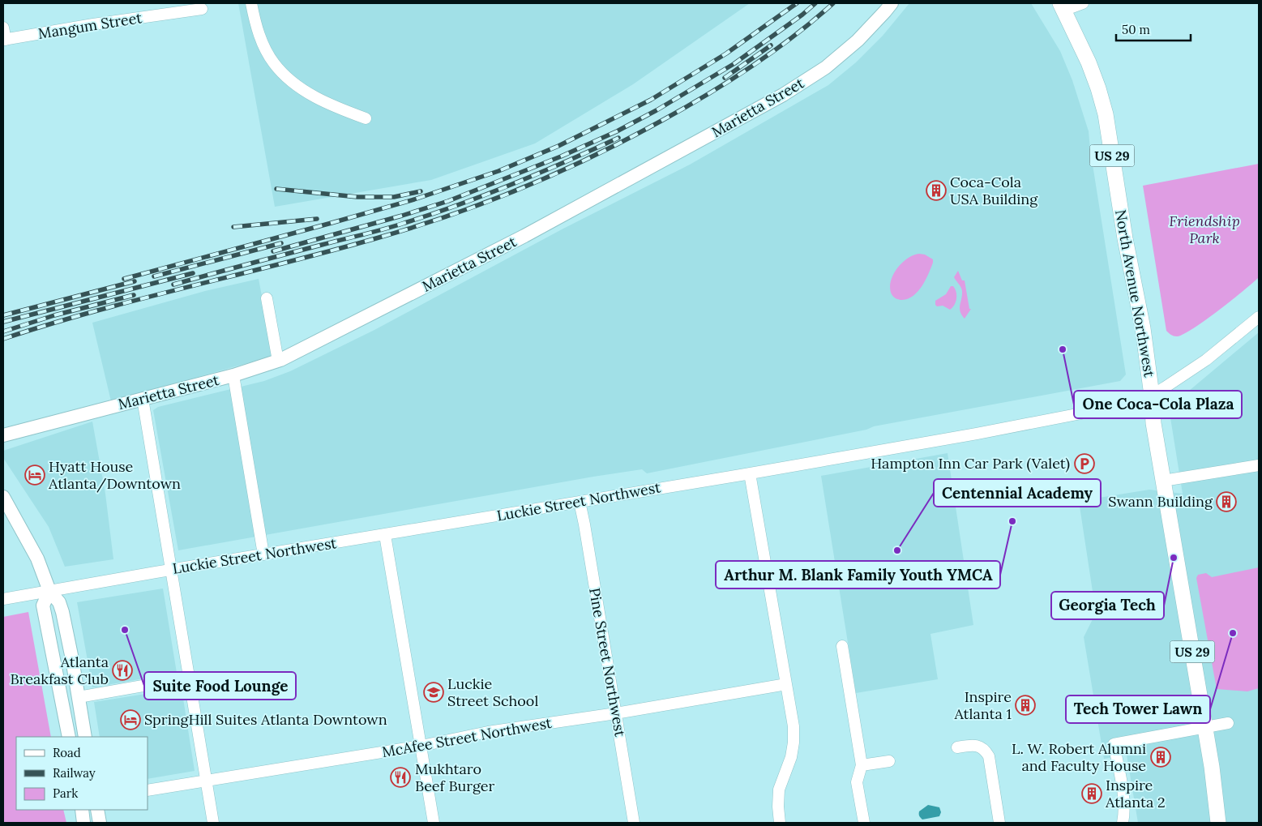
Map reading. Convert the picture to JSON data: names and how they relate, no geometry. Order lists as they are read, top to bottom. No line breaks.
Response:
{"streets":{"highway":["US 29","North Avenue Northwest"],"main road":["Marietta Street"],"street":["Mangum Street","Luckie Street Northwest","Pine Street Northwest","McAfee Street Northwest"]},"crossings":[["North Avenue Northwest","Luckie Street Northwest"],["Luckie Street Northwest","Pine Street Northwest"],["Pine Street Northwest","McAfee Street Northwest"]],"parks":["Friendship Park"],"places":{"building":["Coca-Cola USA Building","Swann Building","Inspire Atlanta 1","L. W. Robert Alumni and Faculty House","Inspire Atlanta 2"],"other":["One Coca-Cola Plaza","Arthur M. Blank Family Youth YMCA","Centennial Academy","Georgia Tech","Suite Food Lounge","Tech Tower Lawn"],"parking":["Hampton Inn Car Park (Valet)"],"hotel":["Hyatt House Atlanta/Downtown","SpringHill Suites Atlanta Downtown"],"restaurant":["Atlanta Breakfast Club","Mukhtaro Beef Burger"],"school or university":["Luckie Street School"]},"legend":["Road","Railway","Park"],"scale_bar":"50 m"}
